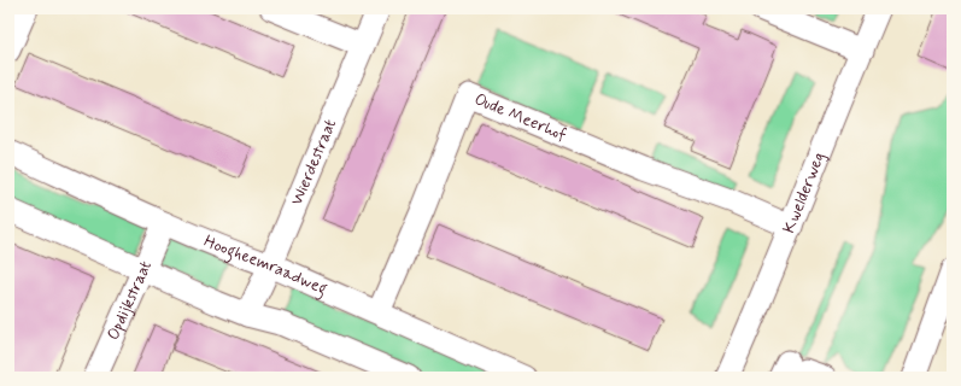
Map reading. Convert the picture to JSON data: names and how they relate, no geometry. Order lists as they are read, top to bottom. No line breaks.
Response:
{"streets":{"street":["Oude Meerhof","Wierdestraat","Kwelderweg","Hoogheemraadweg","Opdijkstraat"]},"crossings":[["Oude Meerhof","Kwelderweg"],["Oude Meerhof","Hoogheemraadweg"],["Wierdestraat","Hoogheemraadweg"],["Hoogheemraadweg","Opdijkstraat"]]}
